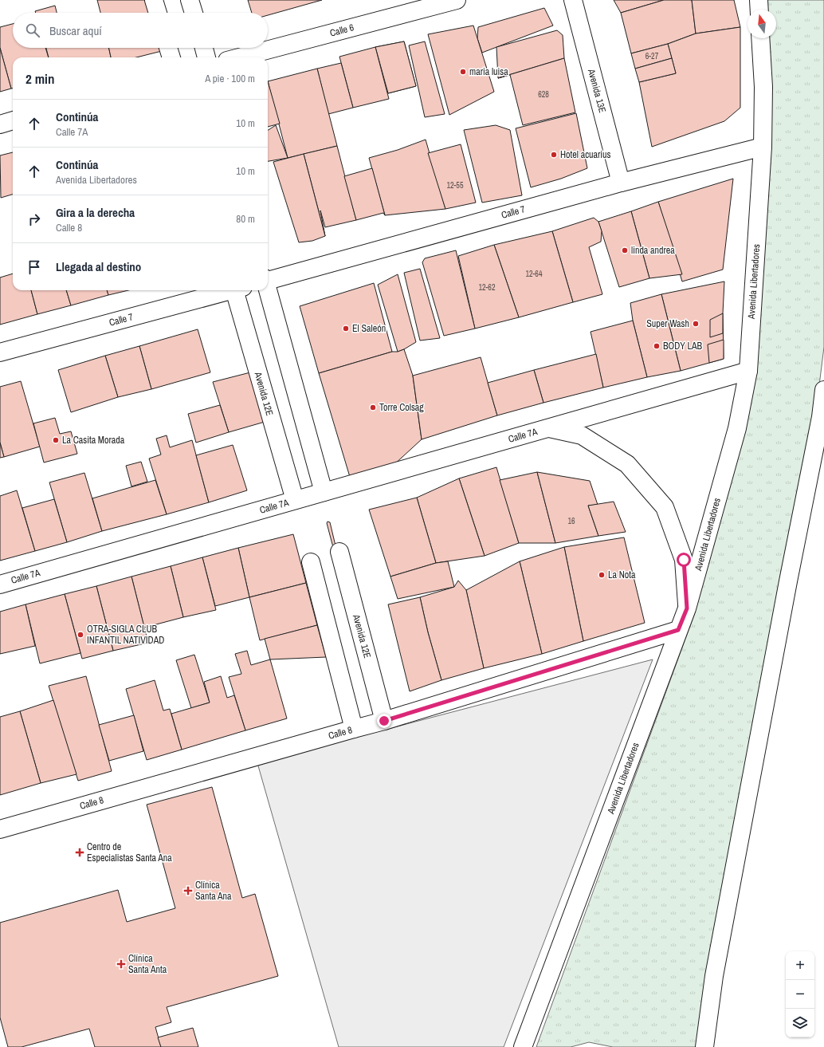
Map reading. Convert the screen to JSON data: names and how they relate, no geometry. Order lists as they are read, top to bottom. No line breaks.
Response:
{"streets":{"street":["Calle 6","Avenida 13E","Calle 7","Avenida Libertadores","Avenida 12E","Calle 7A","Calle 8"]},"crossings":[["Avenida 13E","Calle 7"],["Calle 7","Avenida Libertadores"],["Avenida Libertadores","Calle 7A"],["Avenida Libertadores","Calle 8"],["Avenida 12E","Calle 7A"],["Avenida 12E","Calle 8"]],"places":{"other":["maria luisa","Hotel acuarius","linda andrea","Super Wash","El Saleón","BODY LAB","Torre Colsag","La Casita Morada","La Nota","OTRA-SIGLA CLUB INFANTIL NATIVIDAD"],"health":["Centro de Especialistas Santa Ana","Clínica Santa Ana","Clínica Santa Anta"]},"house_numbers":["6-27","628","12-55","12-64","12-62","16"],"north":"top","page":{"search":"Buscar aquí","heading":["2 min","A pie · 100 m"],"list":[["Continúa","Calle 7A","10 m"],["Continúa","Avenida Libertadores","10 m"],["Gira a la derecha","Calle 8","80 m"],"Llegada al destino"],"map_buttons":["+","−"]}}
